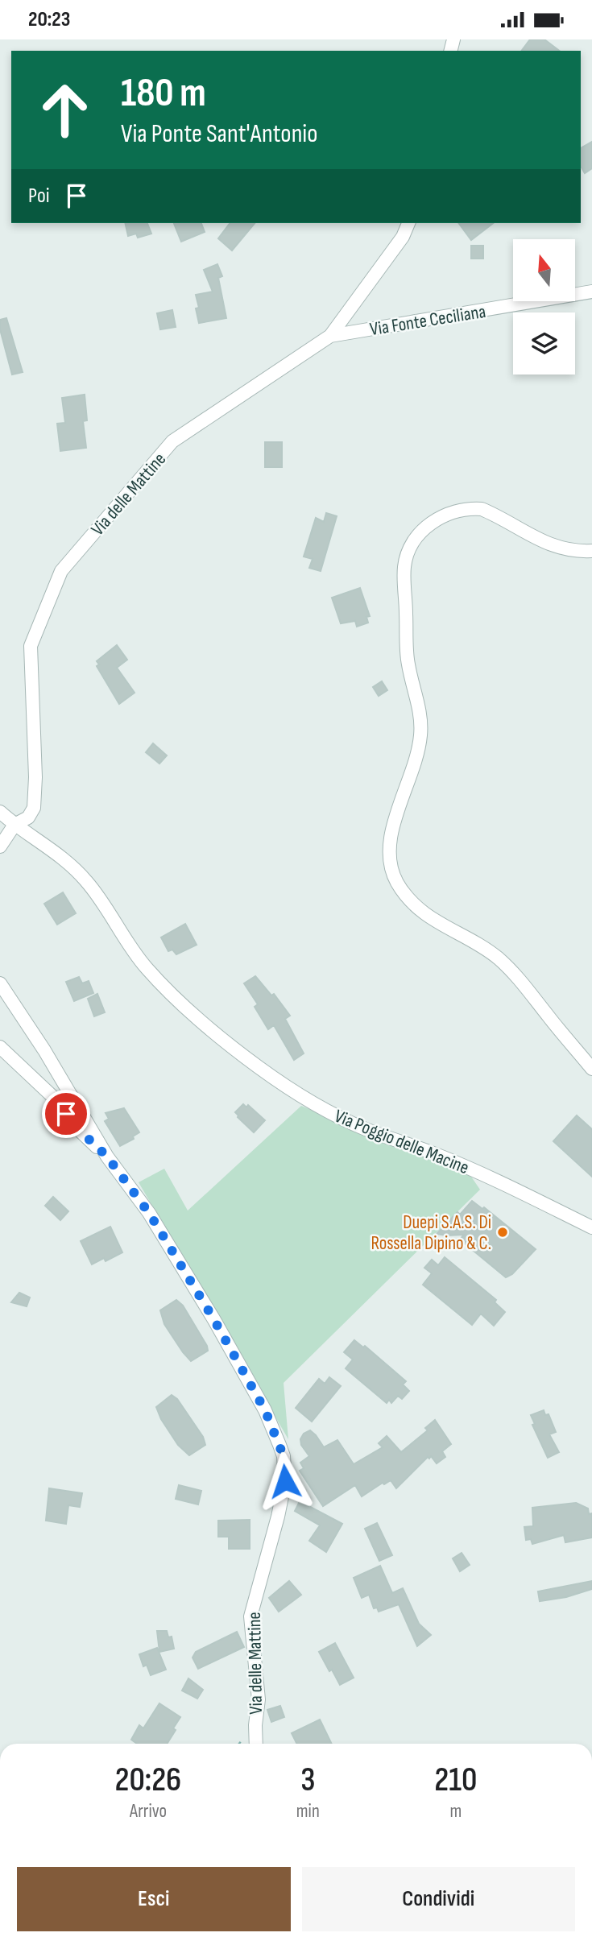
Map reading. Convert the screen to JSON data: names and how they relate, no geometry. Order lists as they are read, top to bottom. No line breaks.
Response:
{"streets":{"street":["Via Fonte Ceciliana","Via delle Mattine","Via Poggio delle Macine"]},"crossings":[["Via Fonte Ceciliana","Via delle Mattine"],["Via delle Mattine","Via Poggio delle Macine"]],"places":["Duepi S.A.S. Di Rossella Dipino & C."],"north":"top","page":{"status":"20:23","turn":["180 m","Via Ponte Sant'Antonio"],"then":"Poi","eta":["20:26","Arrivo","3","min","210","m"],"buttons":["Esci","Condividi"]}}
